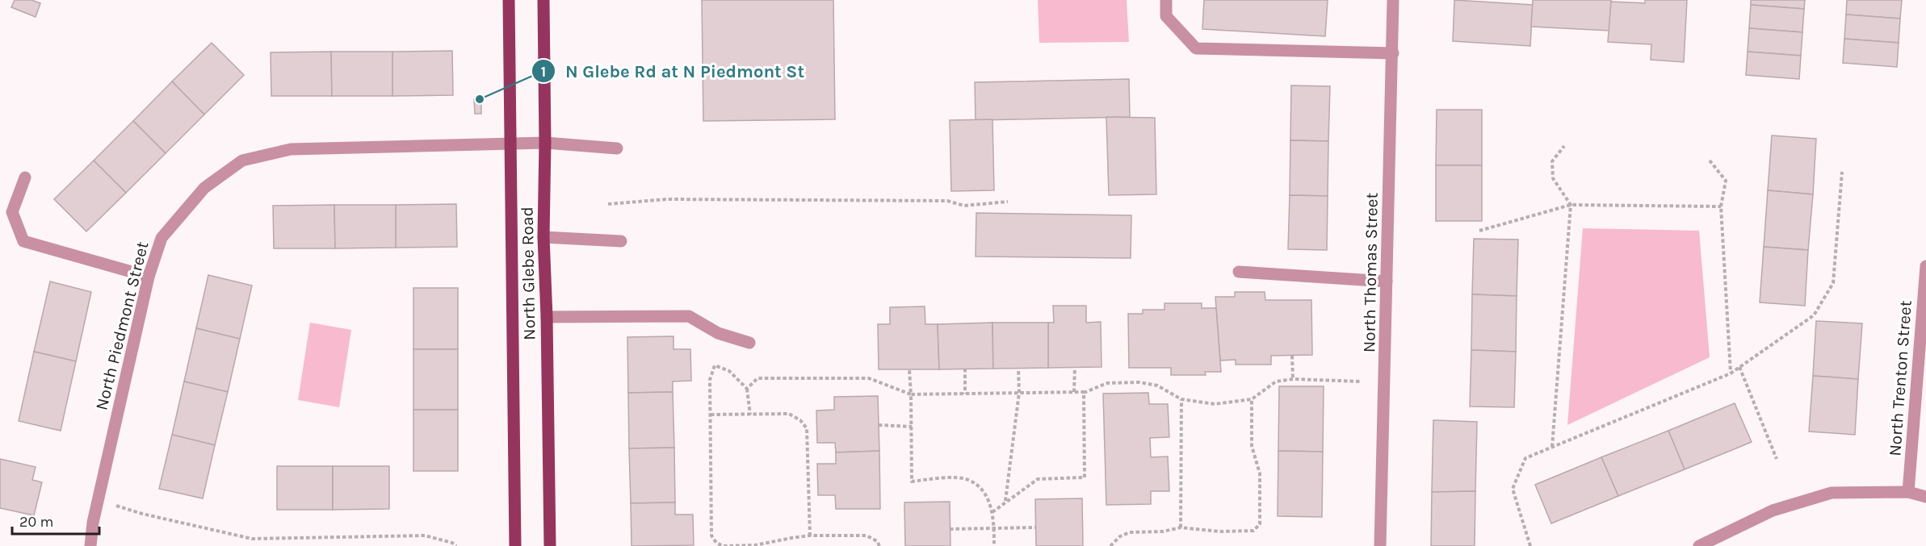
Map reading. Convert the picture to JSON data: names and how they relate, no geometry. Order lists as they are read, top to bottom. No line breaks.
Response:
{"streets":{"main road":["North Glebe Road"],"street":["North Thomas Street","North Piedmont Street","North Trenton Street"]},"crossings":[["North Glebe Road","North Piedmont Street"]],"places":["N Glebe Rd at N Piedmont St"],"scale_bar":"20 m"}
